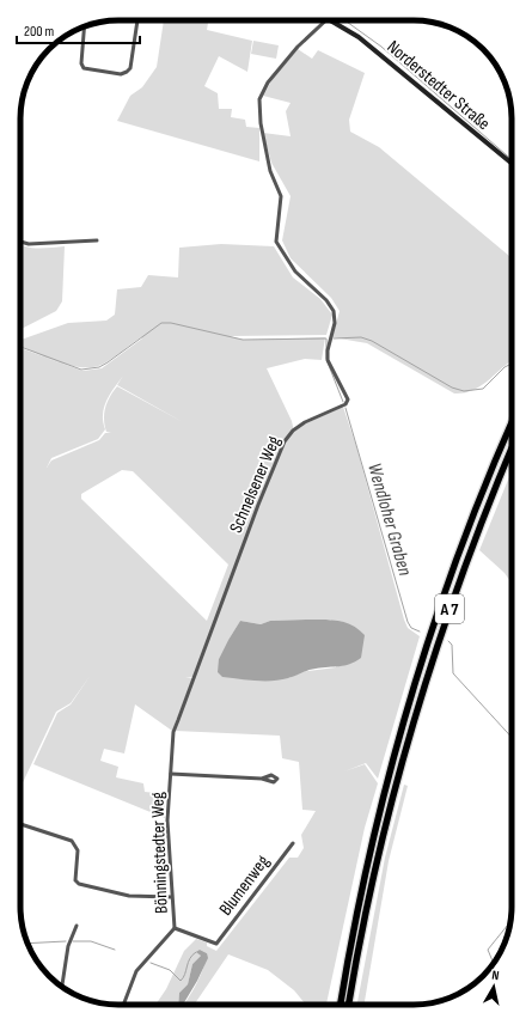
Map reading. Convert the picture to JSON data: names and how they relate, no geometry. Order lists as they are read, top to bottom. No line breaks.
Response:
{"streets":{"highway":["A 7"],"main road":["Norderstedter Straße"],"street":["Schnelsener Weg","Bönningstedter Weg","Blumenweg"]},"crossings":[["Schnelsener Weg","Bönningstedter Weg"],["Bönningstedter Weg","Blumenweg"]],"water":["Wendloher Graben"],"scale_bar":"200 m","north":"top"}
